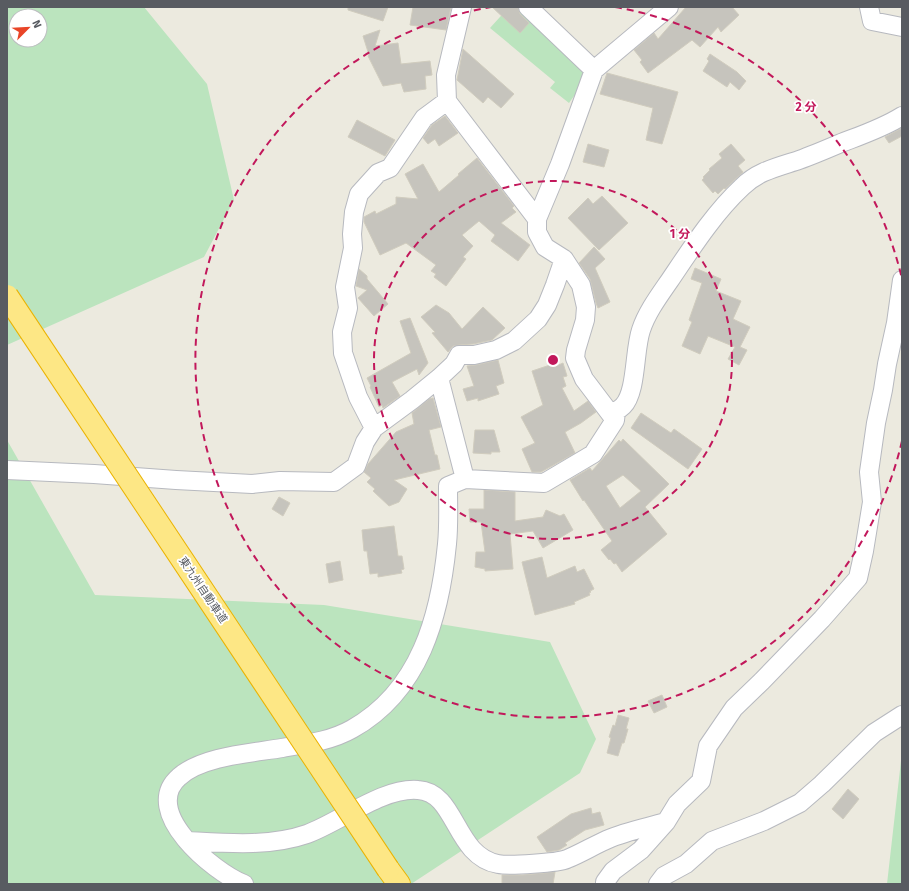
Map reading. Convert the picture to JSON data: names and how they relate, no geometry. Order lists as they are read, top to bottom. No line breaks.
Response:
{"streets":{"highway":["東九州自動車道"]},"north":"top right","rings":["2 分","1 分"]}
